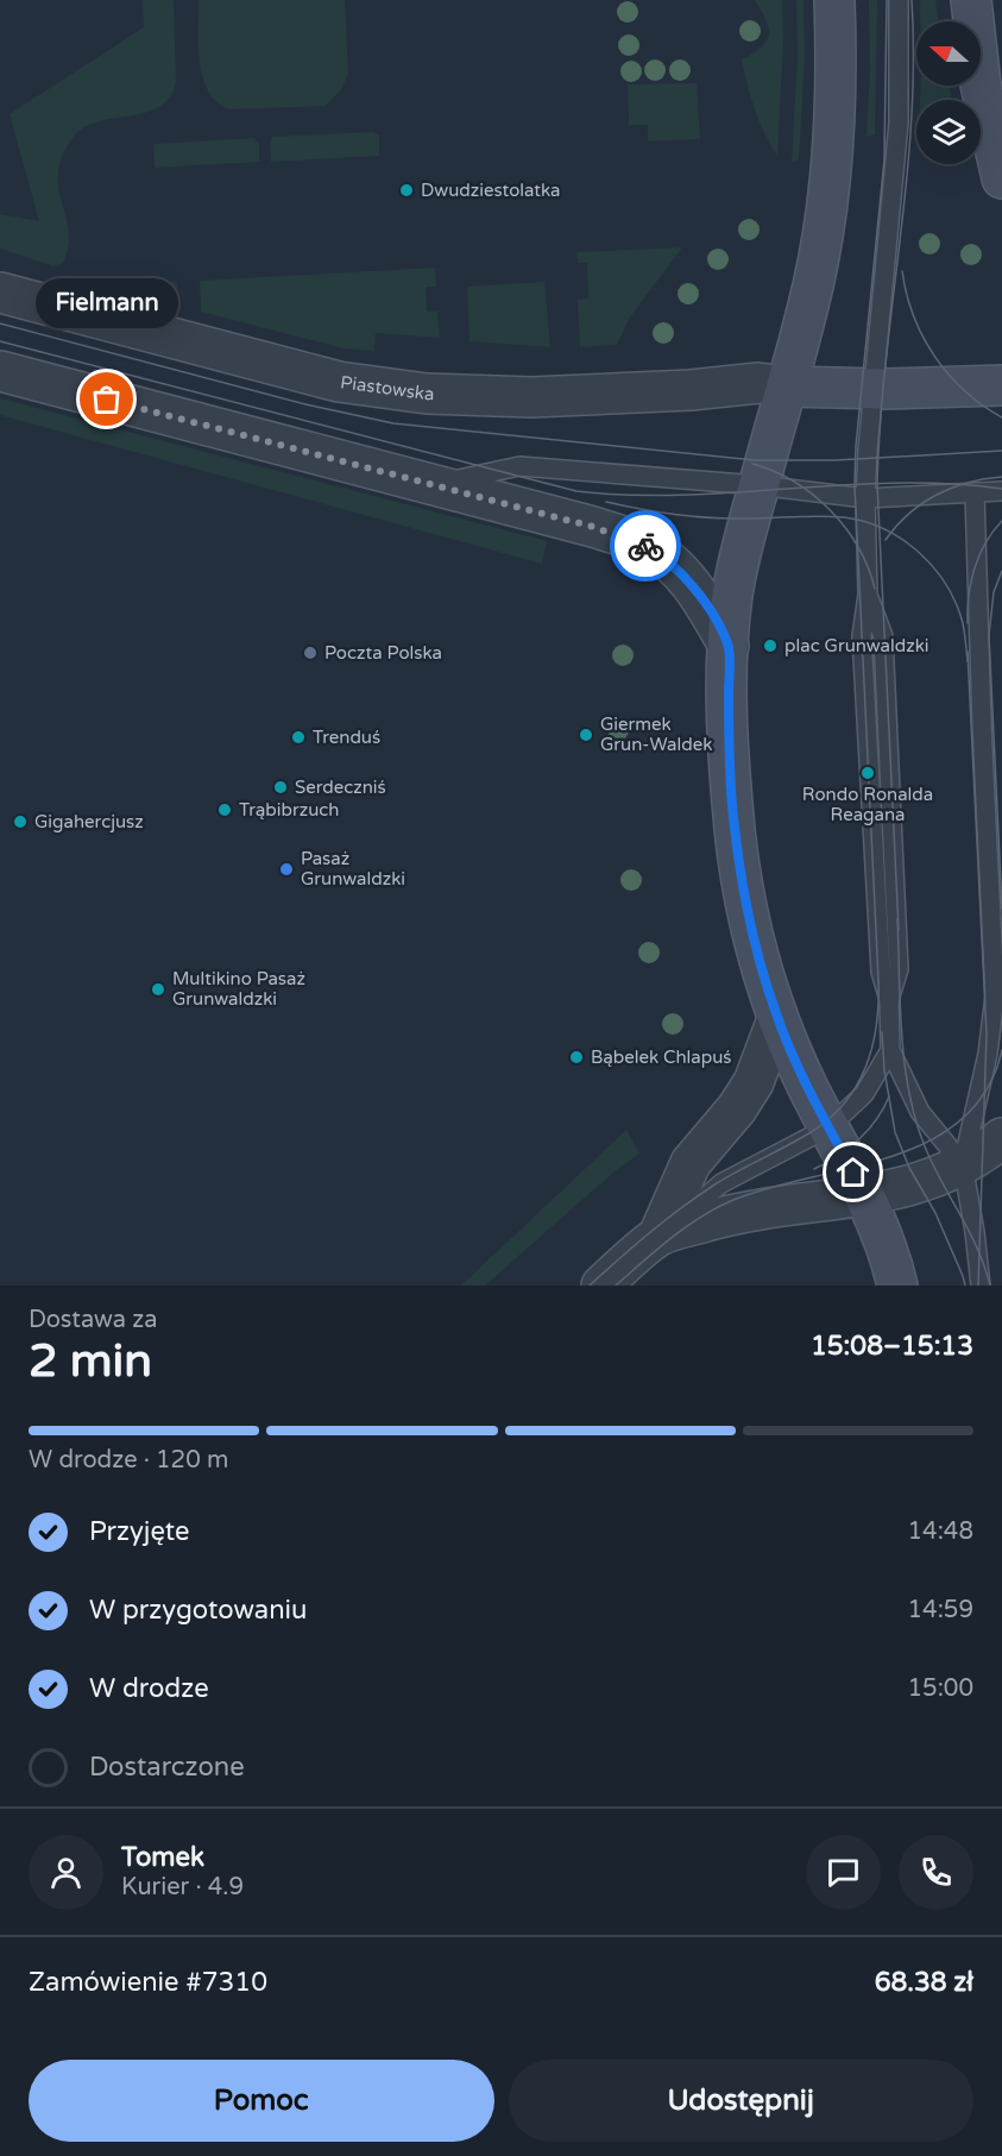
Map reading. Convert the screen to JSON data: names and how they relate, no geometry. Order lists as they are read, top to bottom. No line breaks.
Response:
{"streets":{"street":["Piastowska"]},"places":["Dwudziestolatka","Fielmann","plac Grunwaldzki","Poczta Polska","Giermek Grun-Waldek","Trenduś","Rondo Ronalda Reagana","Serdeczniś","Trąbibrzuch","Gigahercjusz","Pasaż Grunwaldzki","Multikino Pasaż Grunwaldzki","Bąbelek Chlapuś"],"north":"left","page":{"bubble":"Fielmann","heading":["2 min","Dostawa za","15:08–15:13"],"panel":["Tomek","Kurier · 4.9","Zamówienie #7310","68.38 zł"],"bar":"W drodze · 120 m","list":[["Przyjęte","14:48"],["W przygotowaniu","14:59"],["W drodze","15:00"],"Dostarczone"],"buttons":["Pomoc","Udostępnij"]}}
